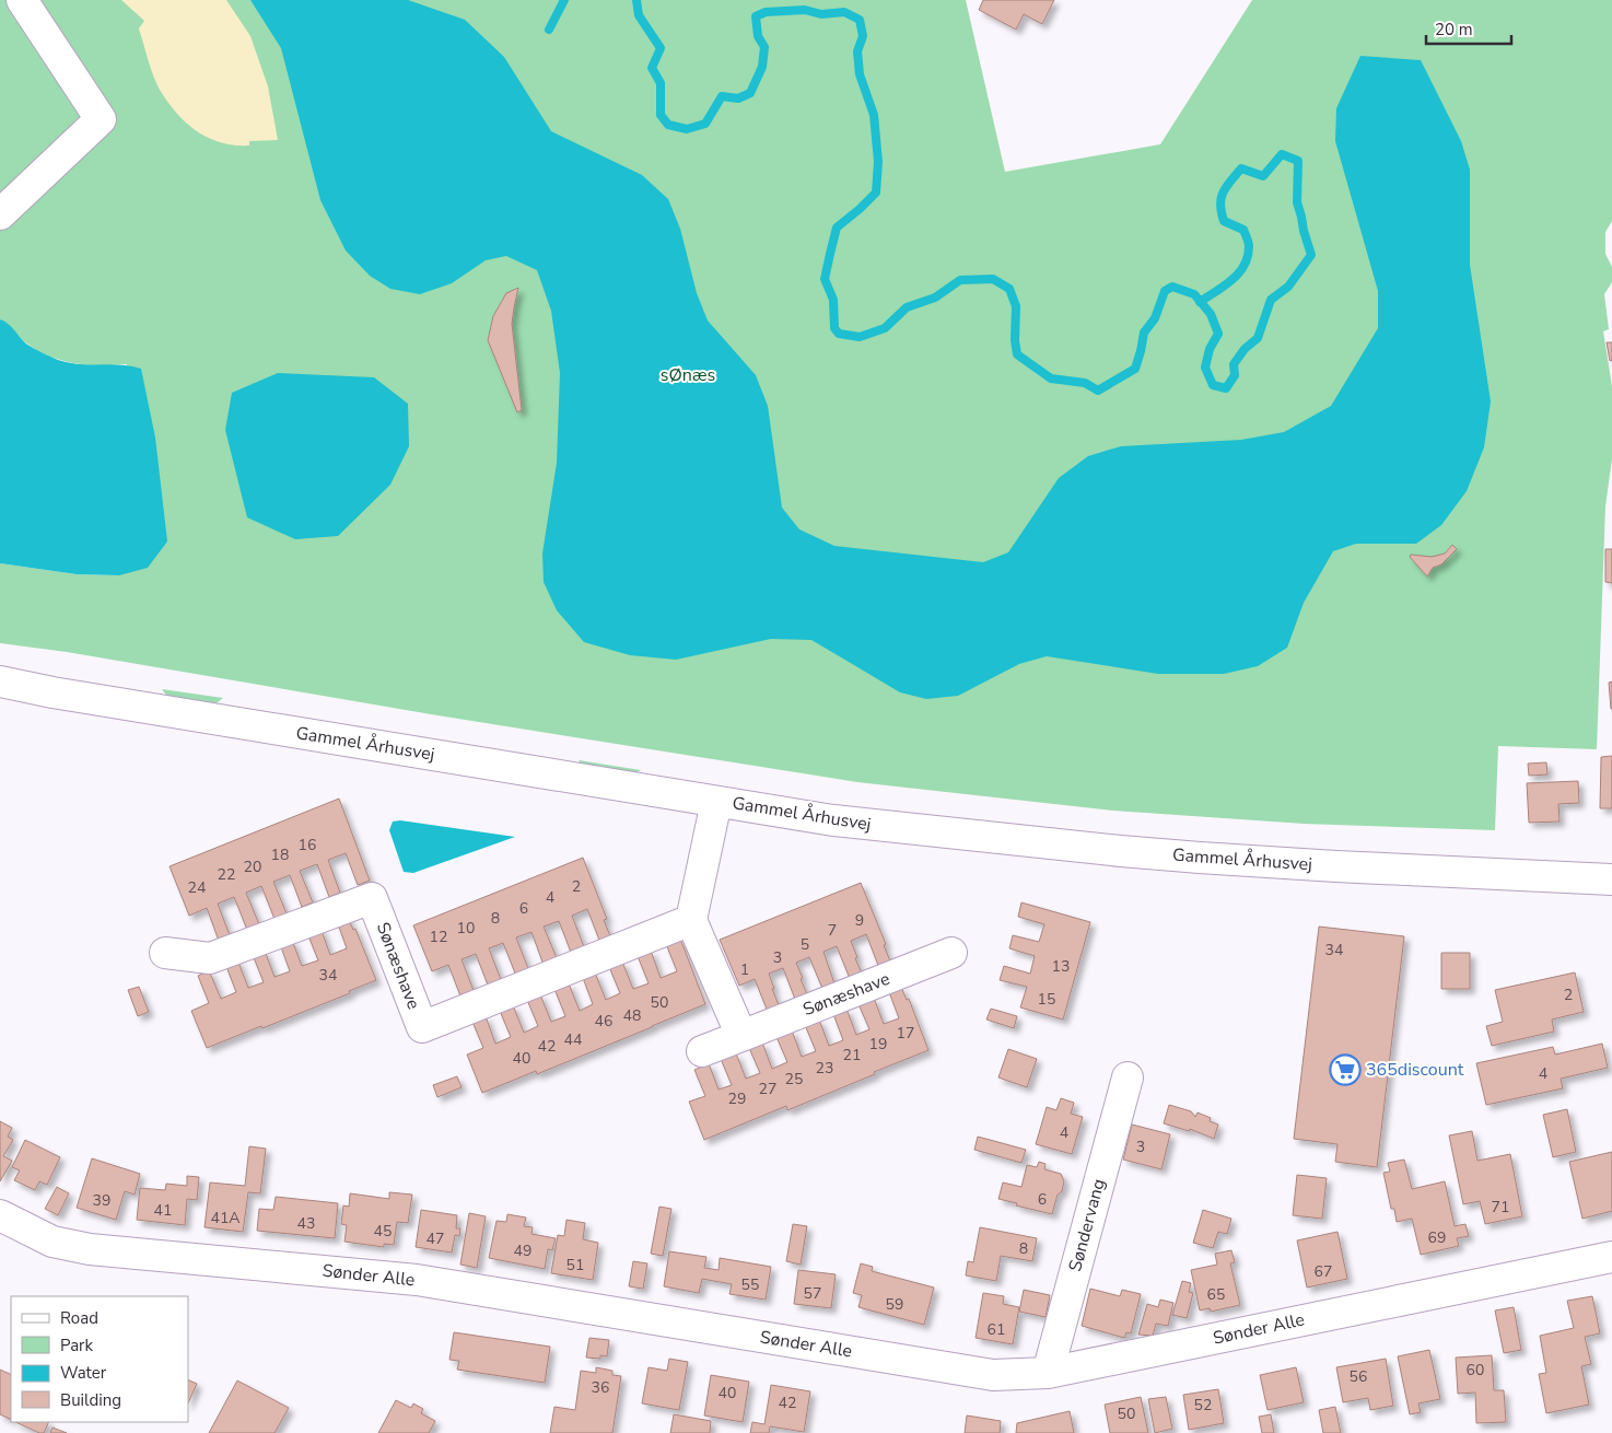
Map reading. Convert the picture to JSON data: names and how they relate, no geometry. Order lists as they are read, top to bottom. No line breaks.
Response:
{"streets":{"street":["Gammel Århusvej","Sønæshave","Søndervang","Sønder Alle"]},"crossings":[["Søndervang","Sønder Alle"]],"parks":["sØnæs"],"places":{"supermarket":["365discount"]},"house_numbers":["16","18","20","22","2","24","4","6","8","9","10","7","12","5","34","3","13","1","34","2","15","50","48","46","17","44","19","42","21","40","23","4","25","27","29","4","3","6","39","71","41","41A","43","45","69","47","8","49","51","67","55","57","65","59","61","60","56","36","40","42","52","50"],"legend":["Road","Park","Water","Building"],"scale_bar":"20 m"}
